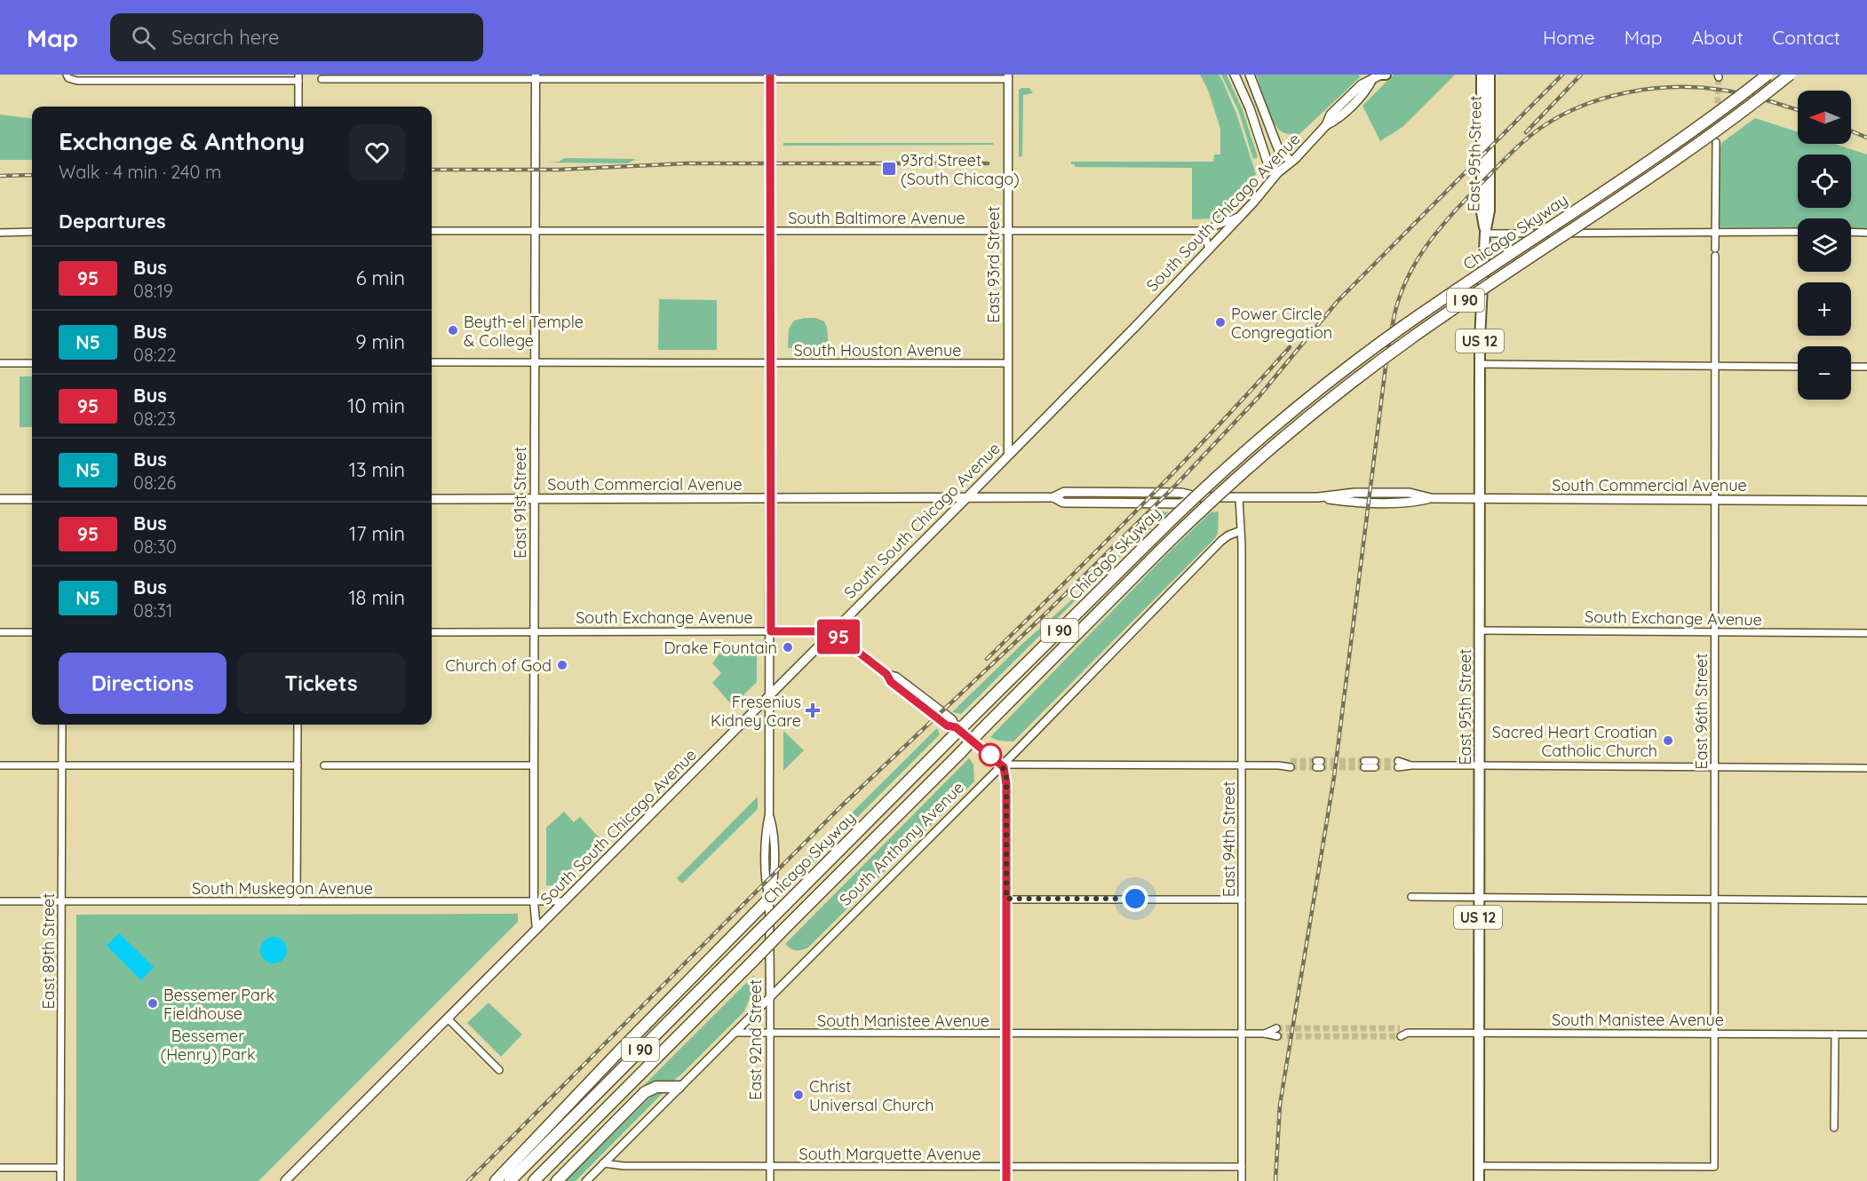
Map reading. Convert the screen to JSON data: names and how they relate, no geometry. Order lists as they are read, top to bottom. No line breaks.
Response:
{"streets":{"highway":["Chicago Skyway","I 90"],"main road":["East 95th Street","South South Chicago Avenue","US 12","South Commercial Avenue"],"street":["South Baltimore Avenue","East 93rd Street","South Houston Avenue","East 91st Street","South Exchange Avenue","East 96th Street","East 94th Street","South Anthony Avenue","South Muskegon Avenue","East 89th Street","South Manistee Avenue","East 92nd Street","South Marquette Avenue"]},"crossings":[["East 95th Street","South Commercial Avenue"],["East 95th Street","South Exchange Avenue"],["East 95th Street","East 96th Street"],["East 95th Street","South Manistee Avenue"],["South South Chicago Avenue","South Baltimore Avenue"],["South South Chicago Avenue","East 93rd Street"],["South South Chicago Avenue","South Commercial Avenue"],["South South Chicago Avenue","East 91st Street"],["South South Chicago Avenue","South Exchange Avenue"],["South South Chicago Avenue","South Muskegon Avenue"],["South South Chicago Avenue","East 92nd Street"],["South Baltimore Avenue","East 93rd Street"],["South Baltimore Avenue","East 91st Street"],["South Baltimore Avenue","East 92nd Street"],["East 93rd Street","South Houston Avenue"],["South Houston Avenue","East 91st Street"],["South Houston Avenue","East 92nd Street"],["South Commercial Avenue","East 91st Street"],["South Commercial Avenue","East 96th Street"],["South Commercial Avenue","East 94th Street"],["South Commercial Avenue","East 92nd Street"],["East 91st Street","South Exchange Avenue"],["East 91st Street","South Muskegon Avenue"],["South Exchange Avenue","East 96th Street"],["South Exchange Avenue","East 92nd Street"],["East 96th Street","South Manistee Avenue"],["East 94th Street","South Anthony Avenue"],["East 94th Street","South Manistee Avenue"],["East 94th Street","South Marquette Avenue"],["South Anthony Avenue","South Manistee Avenue"],["South Anthony Avenue","East 92nd Street"],["South Anthony Avenue","South Marquette Avenue"],["South Muskegon Avenue","East 89th Street"],["South Manistee Avenue","East 92nd Street"],["East 92nd Street","South Marquette Avenue"]],"parks":["Bessemer (Henry) Park"],"places":{"transit":["93rd Street (South Chicago)"],"other":["Power Circle Congregation","Beyth-el Temple & College","Drake Fountain","Church of God","Sacred Heart Croatian Catholic Church","Bessemer Park Fieldhouse","Christ Universal Church"],"health":["Fresenius Kidney Care"]},"lines":["bus line 95"],"north":"left","page":{"header":"Map","search":"Search here","nav":["Home","Map","About","Contact"],"on_map":"95","map_buttons":["+","−"],"heading":[["Exchange & Anthony","Walk · 4 min · 240 m"],"Departures"],"list":[{"mark":"95","name":"Bus","note":"08:19","value":"6 min"},{"mark":"N5","name":"Bus","note":"08:22","value":"9 min"},{"mark":"95","name":"Bus","note":"08:23","value":"10 min"},{"mark":"N5","name":"Bus","note":"08:26","value":"13 min"},{"mark":"95","name":"Bus","note":"08:30","value":"17 min"},{"mark":"N5","name":"Bus","note":"08:31","value":"18 min"}],"buttons":["Directions","Tickets"]}}
